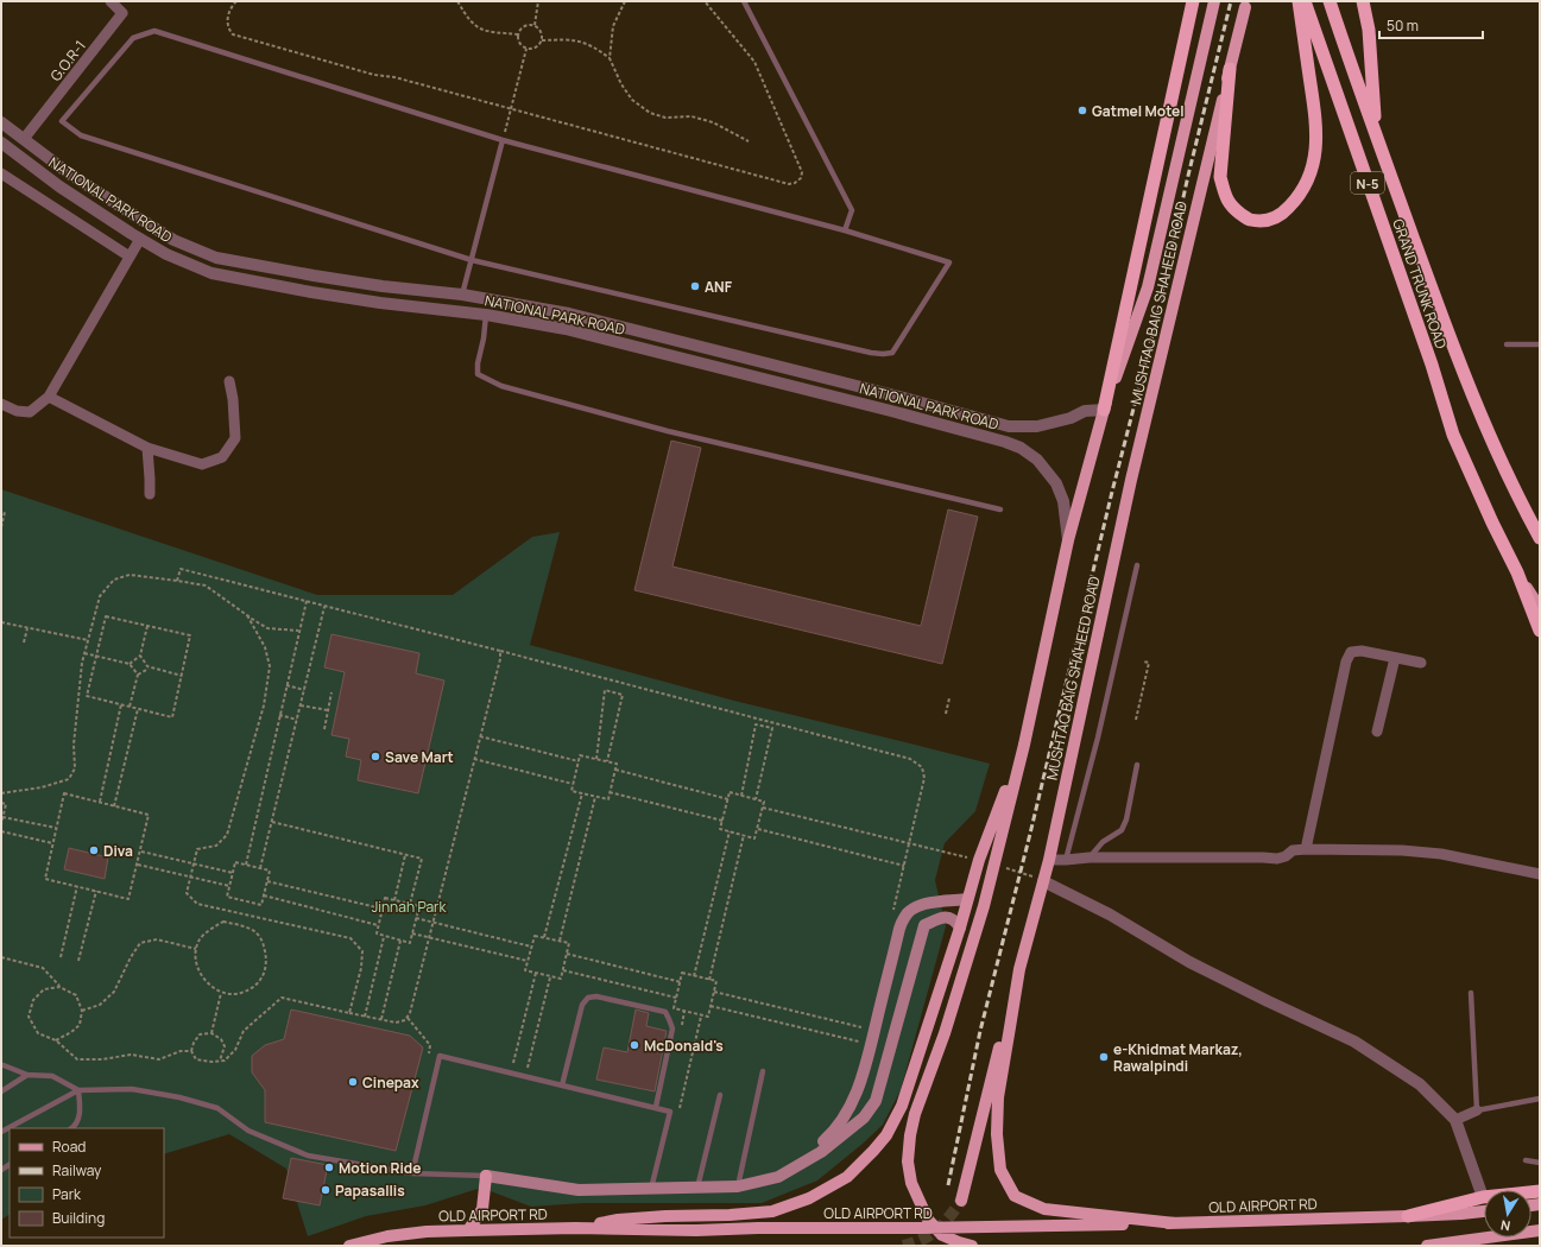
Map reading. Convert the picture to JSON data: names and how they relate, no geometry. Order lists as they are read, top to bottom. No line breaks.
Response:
{"streets":{"highway":["N-5","GRAND TRUNK ROAD"],"main road":["MUSHTAQ BAIG SHAHEED ROAD","OLD AIRPORT RD"],"street":["G.O.R-1","NATIONAL PARK ROAD"]},"crossings":[["G.O.R-1","NATIONAL PARK ROAD"],["MUSHTAQ BAIG SHAHEED ROAD","OLD AIRPORT RD"]],"parks":["Jinnah Park"],"places":["Gatmel Motel","ANF","Save Mart","Diva","McDonald's","e-Khidmat Markaz, Rawalpindi","Cinepax","Motion Ride","Papasallis"],"legend":["Road","Railway","Park","Building"],"scale_bar":"50 m","north":"bottom"}
